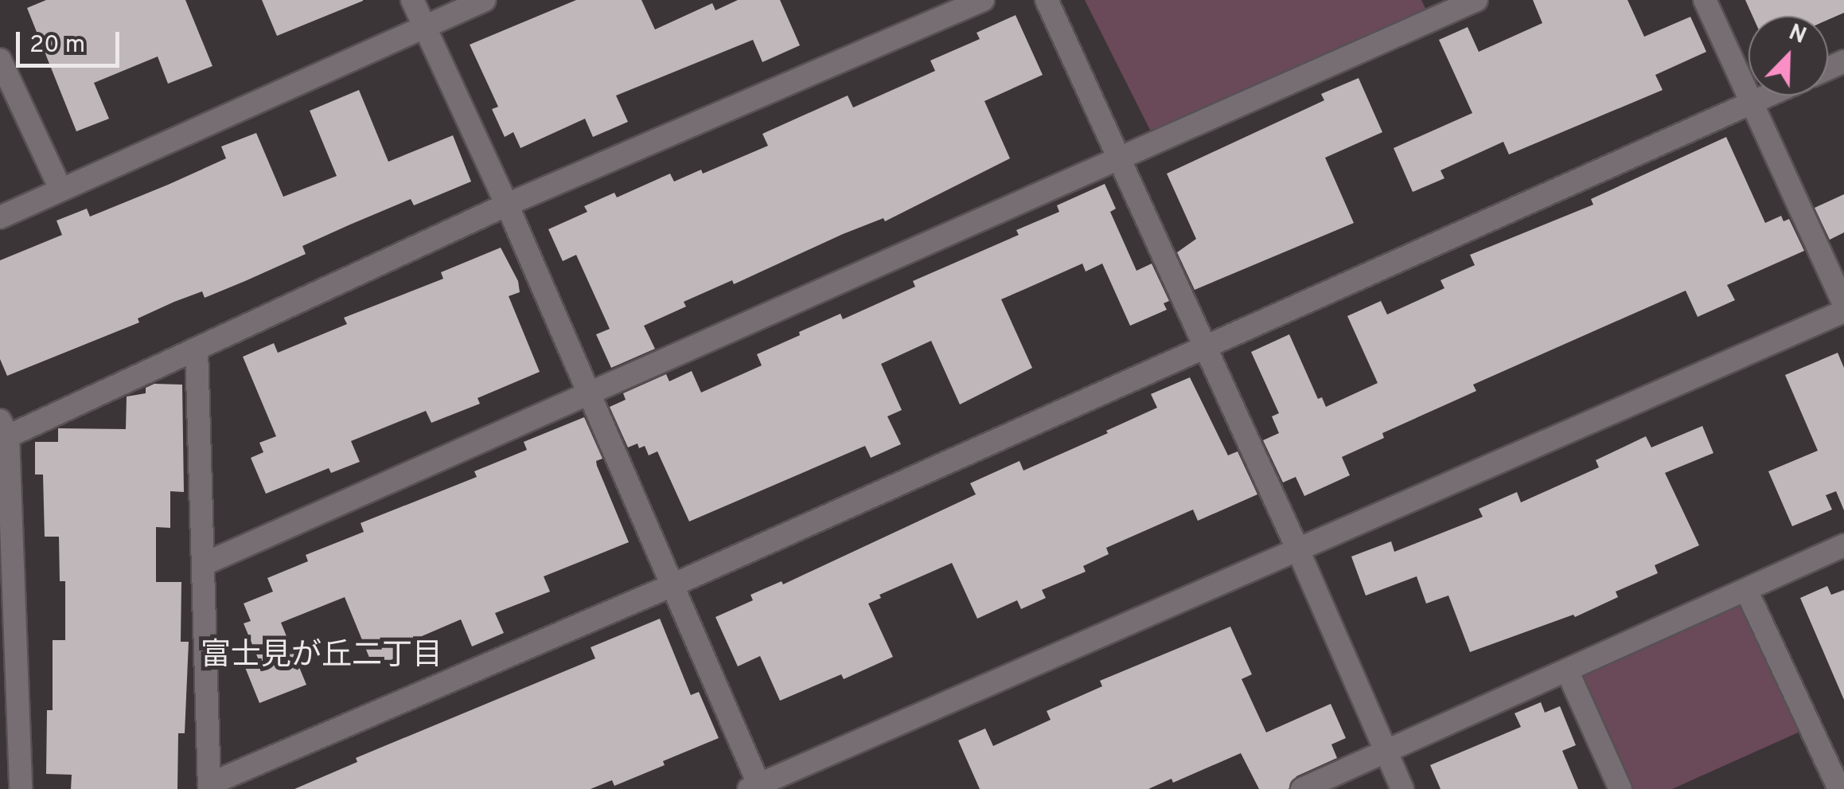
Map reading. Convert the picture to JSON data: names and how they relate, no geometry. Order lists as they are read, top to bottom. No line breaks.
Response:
{"districts":["富士見が丘二丁目"],"scale_bar":"20 m","north":"top right"}
